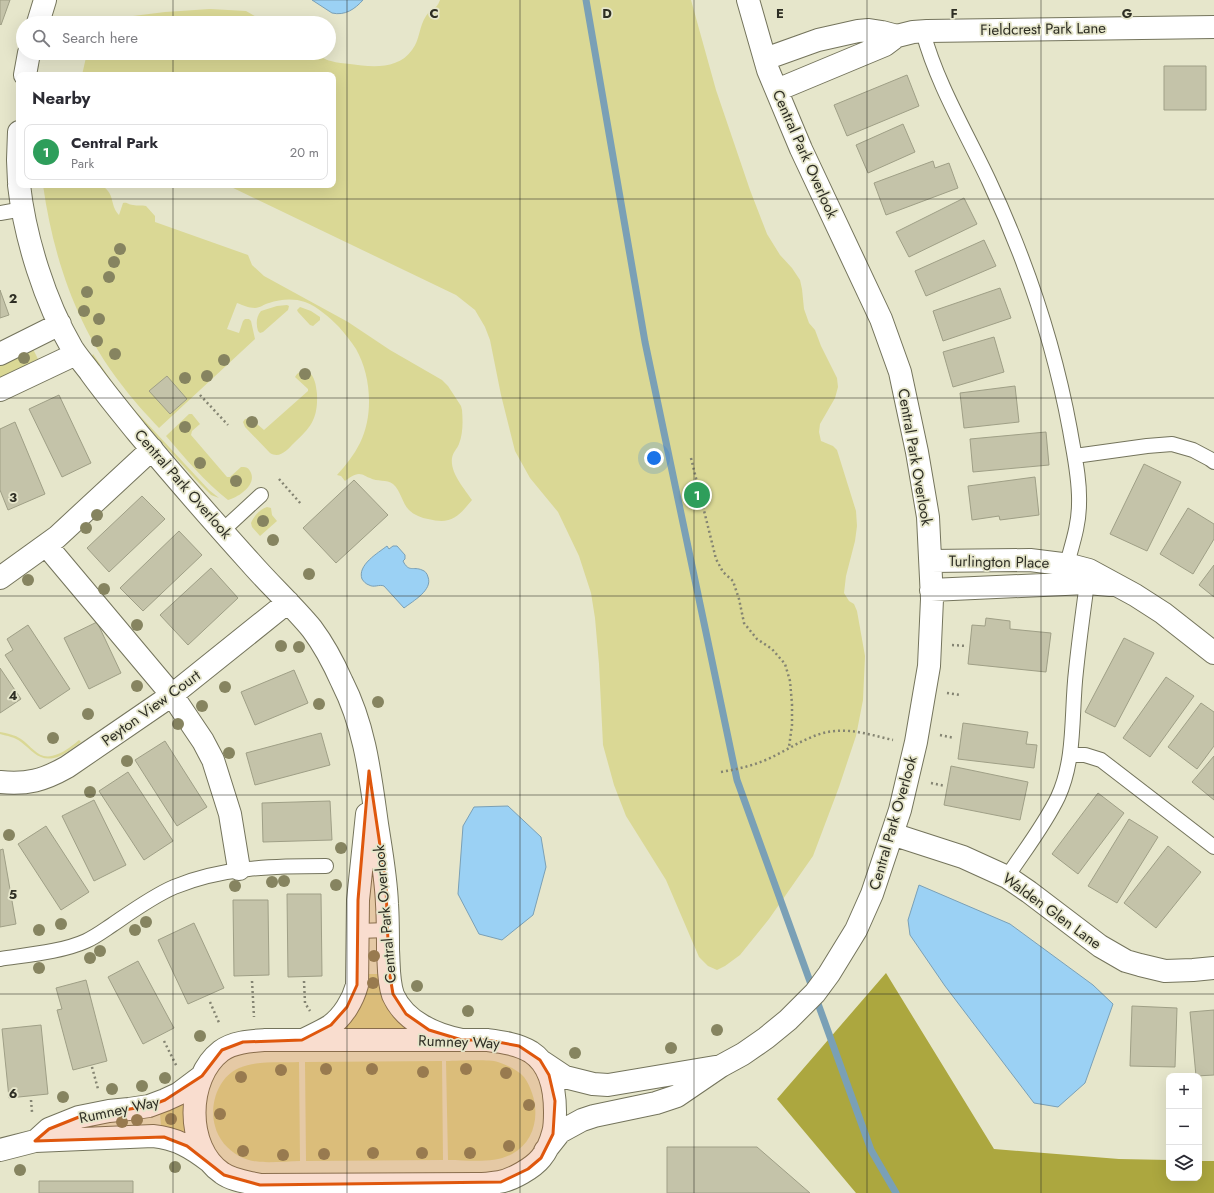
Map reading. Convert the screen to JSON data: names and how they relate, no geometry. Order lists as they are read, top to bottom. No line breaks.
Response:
{"streets":{"street":["Fieldcrest Park Lane","Central Park Overlook","Turlington Place","Peyton View Court","Walden Glen Lane","Rumney Way"]},"crossings":[["Fieldcrest Park Lane","Central Park Overlook"],["Central Park Overlook","Turlington Place"],["Central Park Overlook","Peyton View Court"],["Central Park Overlook","Walden Glen Lane"],["Central Park Overlook","Rumney Way"]],"page":{"search":"Search here","heading":"Nearby","list":[{"mark":"1","name":"Central Park","note":"Park","value":"20 m"}],"pins":"1","map_buttons":["+","−"]},"grid":{"columns":["C","D","E","F","G"],"rows":["2","3","4","5","6"]}}
